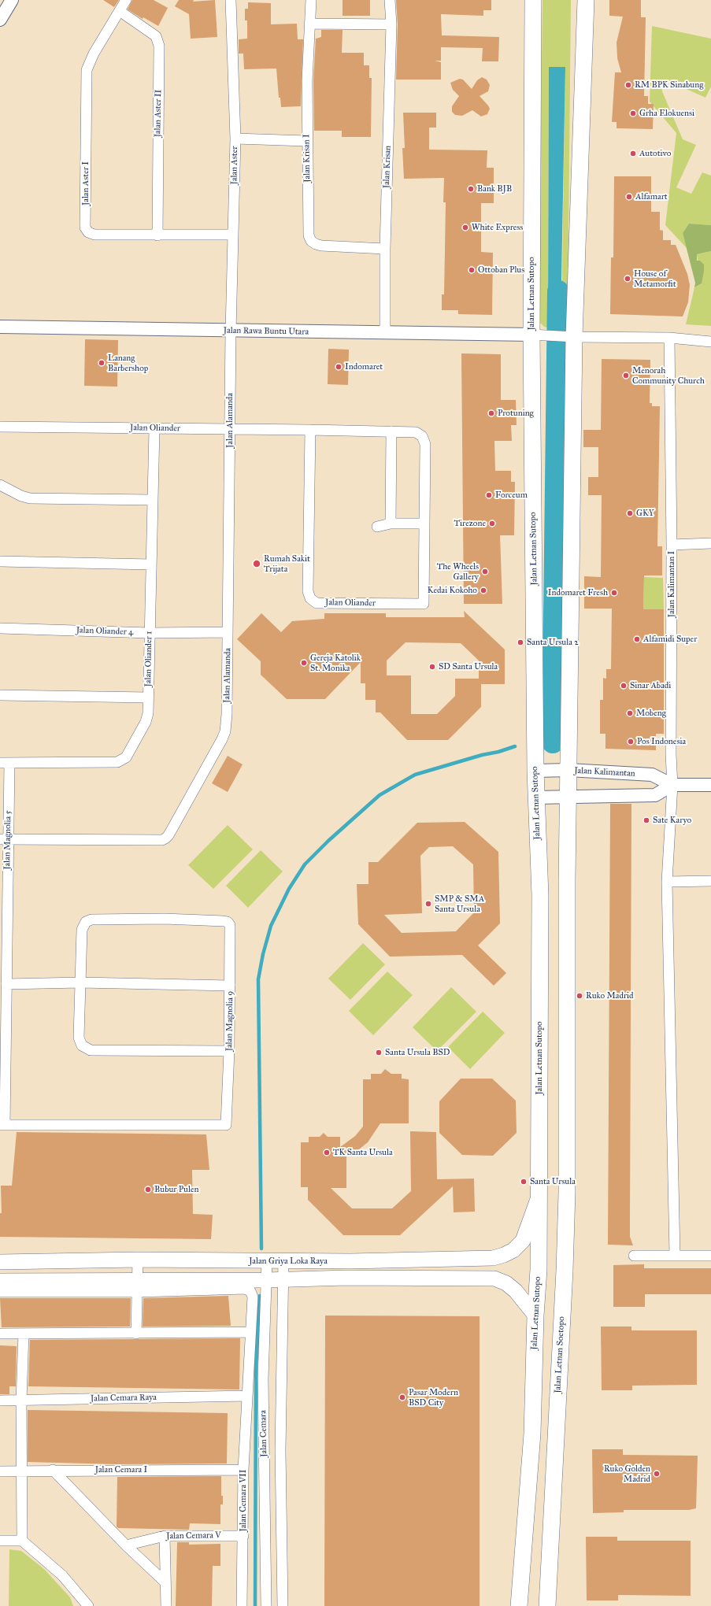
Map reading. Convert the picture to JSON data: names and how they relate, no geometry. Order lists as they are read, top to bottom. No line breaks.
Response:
{"streets":{"main road":["Jalan Letnan Sutopo","Jalan Griya Loka Raya","Jalan Letnan Soetopo"],"street":["Jalan Aster II","Jalan Krisan I","Jalan Aster","Jalan Krisan","Jalan Aster I","Jalan Rawa Buntu Utara","Jalan Alamanda","Jalan Oliander","Jalan Kalimantan I","Jalan Oliander 4","Jalan Oliander 1","Jalan Kalimantan","Jalan Magnolia 5","Jalan Magnolia 9","Jalan Cemara Raya","Jalan Cemara","Jalan Cemara I","Jalan Cemara VII","Jalan Cemara V"]},"crossings":[["Jalan Aster II","Jalan Aster I"],["Jalan Krisan I","Jalan Krisan"],["Jalan Aster","Jalan Aster I"],["Jalan Aster","Jalan Rawa Buntu Utara"],["Jalan Aster","Jalan Alamanda"],["Jalan Krisan","Jalan Rawa Buntu Utara"],["Jalan Letnan Sutopo","Jalan Rawa Buntu Utara"],["Jalan Letnan Sutopo","Jalan Kalimantan"],["Jalan Letnan Sutopo","Jalan Griya Loka Raya"],["Jalan Rawa Buntu Utara","Jalan Alamanda"],["Jalan Alamanda","Jalan Oliander"],["Jalan Alamanda","Jalan Oliander 4"],["Jalan Alamanda","Jalan Magnolia 5"],["Jalan Oliander","Jalan Oliander 1"],["Jalan Kalimantan I","Jalan Kalimantan"],["Jalan Oliander 4","Jalan Oliander 1"],["Jalan Oliander 1","Jalan Magnolia 5"],["Jalan Magnolia 5","Jalan Magnolia 9"],["Jalan Griya Loka Raya","Jalan Cemara"],["Jalan Griya Loka Raya","Jalan Cemara VII"],["Jalan Cemara Raya","Jalan Cemara VII"],["Jalan Cemara I","Jalan Cemara VII"],["Jalan Cemara VII","Jalan Cemara V"]],"places":["RM BPK Sinabung","Grha Elokuensi","Autotivo","Bank BJB","Alfamart","White Express","Ottoban Plus","House of Metamorfit","Lanang Barbershop","Indomaret","Menorah Community Church","Protuning","Forceum","GKY","Tirezone","Rumah Sakit Trijata","The Wheels Gallery","Kedai Kokoho","Indomaret Fresh","Alfamidi Super","Santa Ursula 2","Gereja Katolik St. Monika","SD Santa Ursula","Sinar Abadi","Mobeng","Pos Indonesia","Sate Karyo","SMP & SMA Santa Ursula","Ruko Madrid","Santa Ursula BSD","TK Santa Ursula","Santa Ursula","Bubur Pulen","Pasar Modern BSD City","Ruko Golden Madrid"]}
